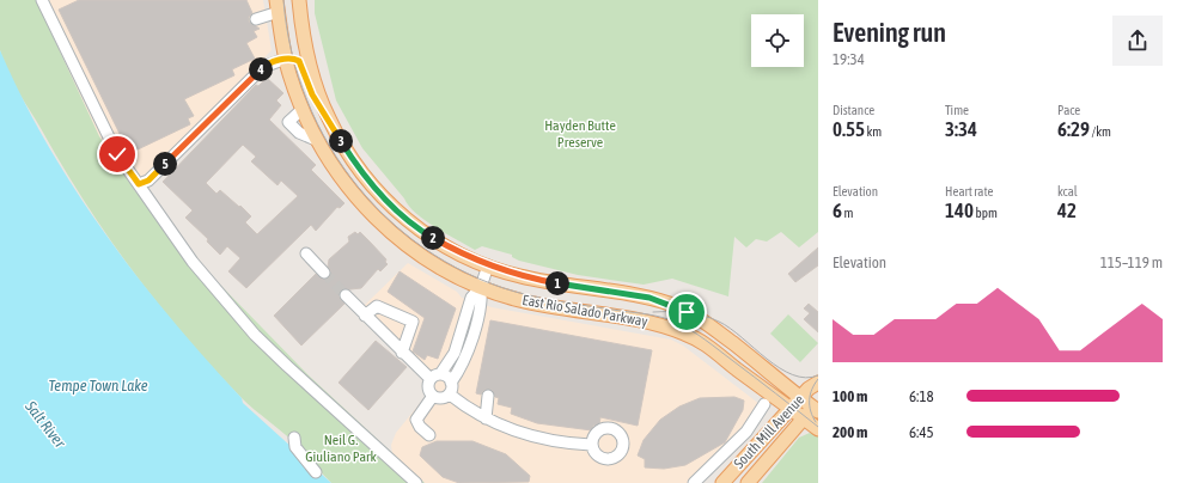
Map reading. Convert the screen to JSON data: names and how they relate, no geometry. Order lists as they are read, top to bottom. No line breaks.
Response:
{"streets":{"main road":["East Rio Salado Parkway","South Mill Avenue"]},"crossings":[["East Rio Salado Parkway","South Mill Avenue"]],"water":["Tempe Town Lake","Salt River"],"parks":["Hayden Butte Preserve","Neil G. Giuliano Park"],"page":{"heading":["Evening run","19:34"],"pins":["4","3","5","2","1"],"stats":[["Distance","0.55 km"],["Time","3:34"],["Pace","6:29 /km"],["Elevation","6 m"],["Heart rate","140 bpm"],["kcal","42"]],"chart":["Elevation","115–119 m"],"list":[{"name":"100 m","note":"6:18"},{"name":"200 m","note":"6:45"}]}}
